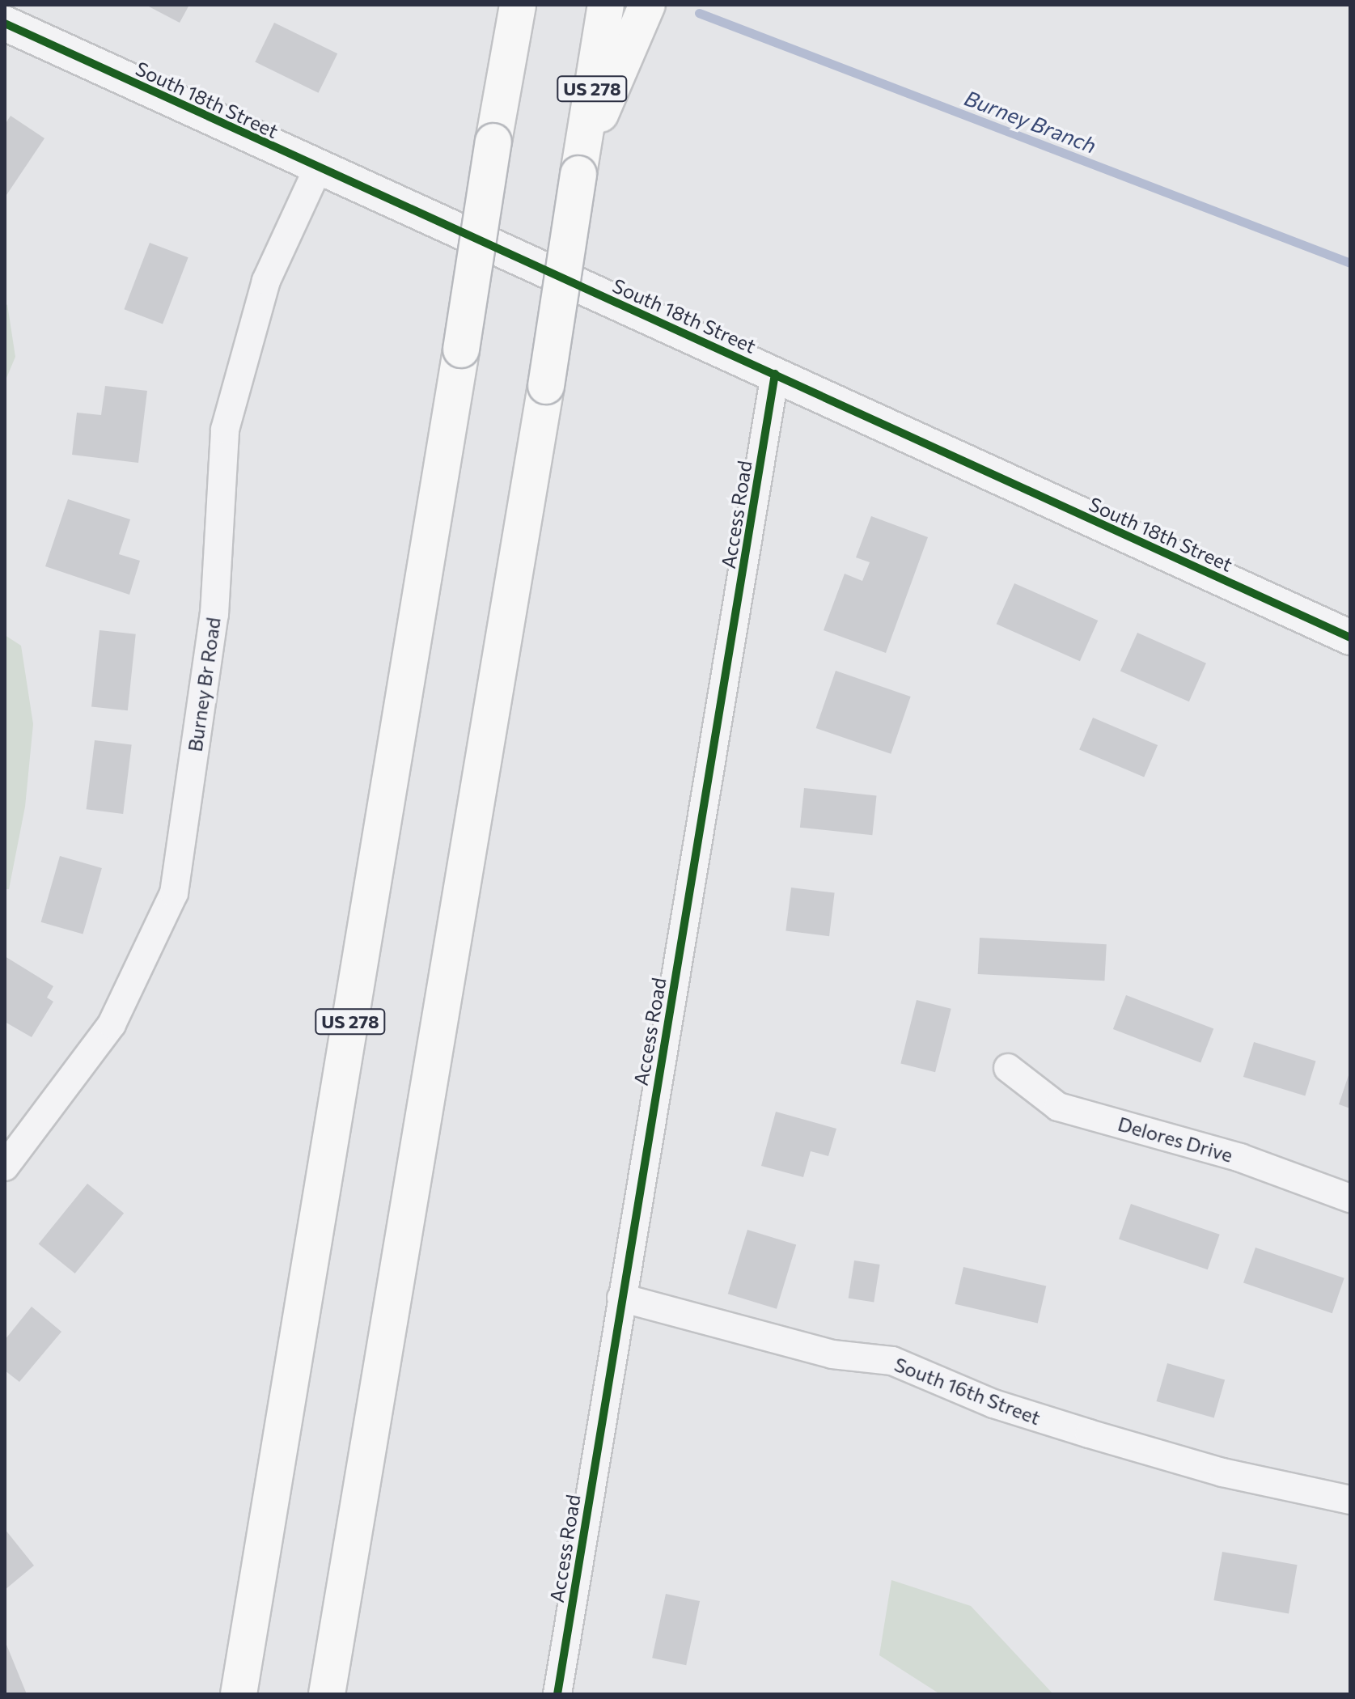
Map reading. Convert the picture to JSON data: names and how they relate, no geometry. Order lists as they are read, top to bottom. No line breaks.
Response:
{"streets":{"highway":["US 278"],"street":["South 18th Street","Access Road","Burney Br Road","Delores Drive","South 16th Street"]},"crossings":[["South 18th Street","Access Road"],["South 18th Street","Burney Br Road"],["Access Road","South 16th Street"]],"water":["Burney Branch"]}
